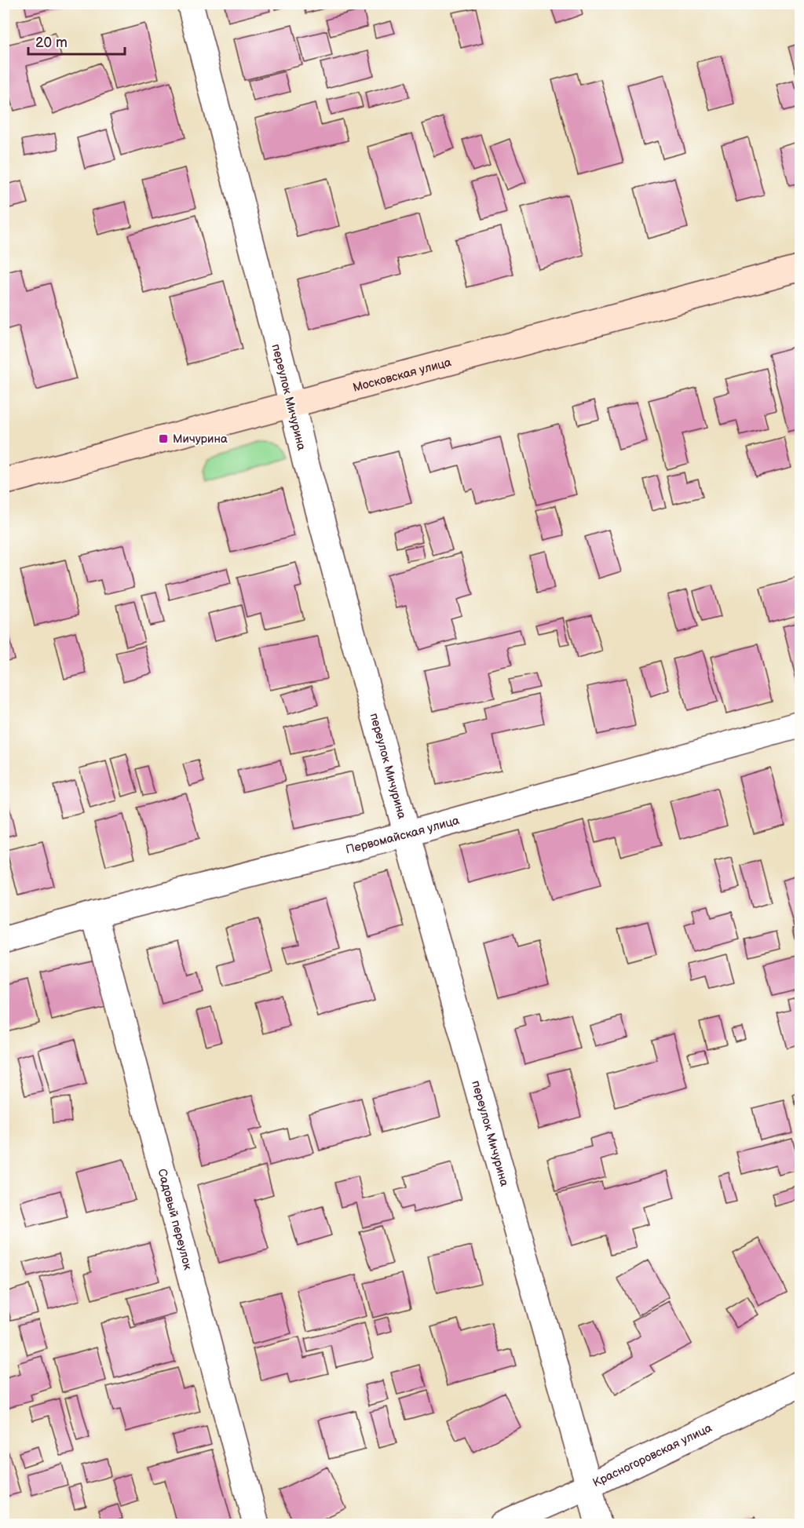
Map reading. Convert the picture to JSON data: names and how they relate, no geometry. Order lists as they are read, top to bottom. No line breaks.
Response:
{"streets":{"main road":["Московская улица"],"street":["переулок Мичурина","Первомайская улица","Садовый переулок","Красногоровская улица"]},"crossings":[["Московская улица","переулок Мичурина"],["переулок Мичурина","Первомайская улица"],["переулок Мичурина","Красногоровская улица"],["Первомайская улица","Садовый переулок"]],"places":{"transit":["Мичурина"]},"scale_bar":"20 m"}
